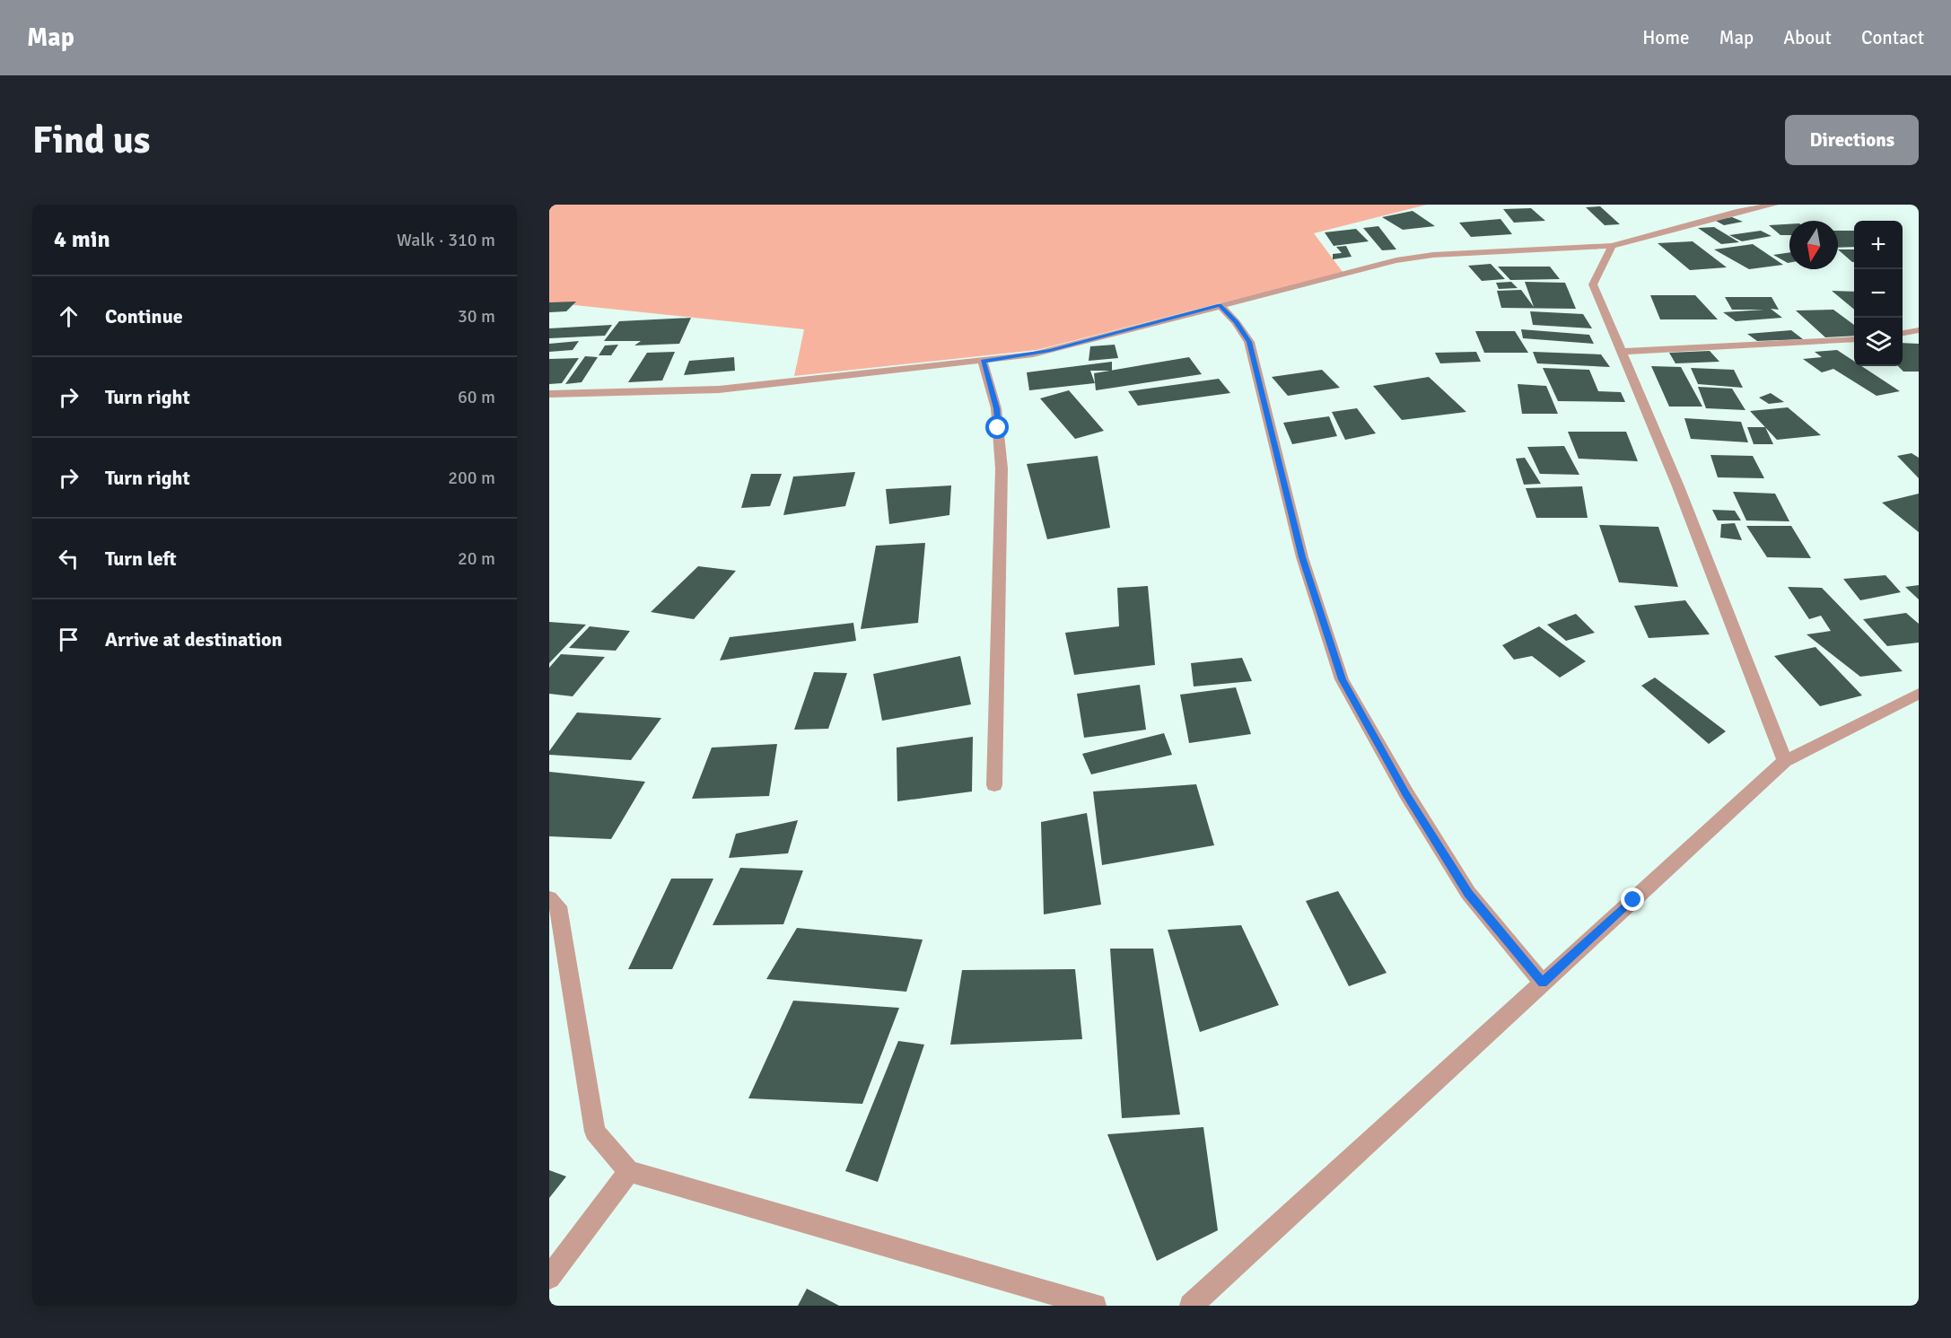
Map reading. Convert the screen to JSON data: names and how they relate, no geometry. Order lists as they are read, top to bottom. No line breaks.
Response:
{"north":"bottom","page":{"header":"Map","nav":["Home","Map","About","Contact"],"buttons":"Directions","title":"Find us","heading":["4 min","Walk · 310 m"],"map_buttons":["+","−"],"list":[["Continue","30 m"],["Turn right","60 m"],["Turn right","200 m"],["Turn left","20 m"],"Arrive at destination"]}}
